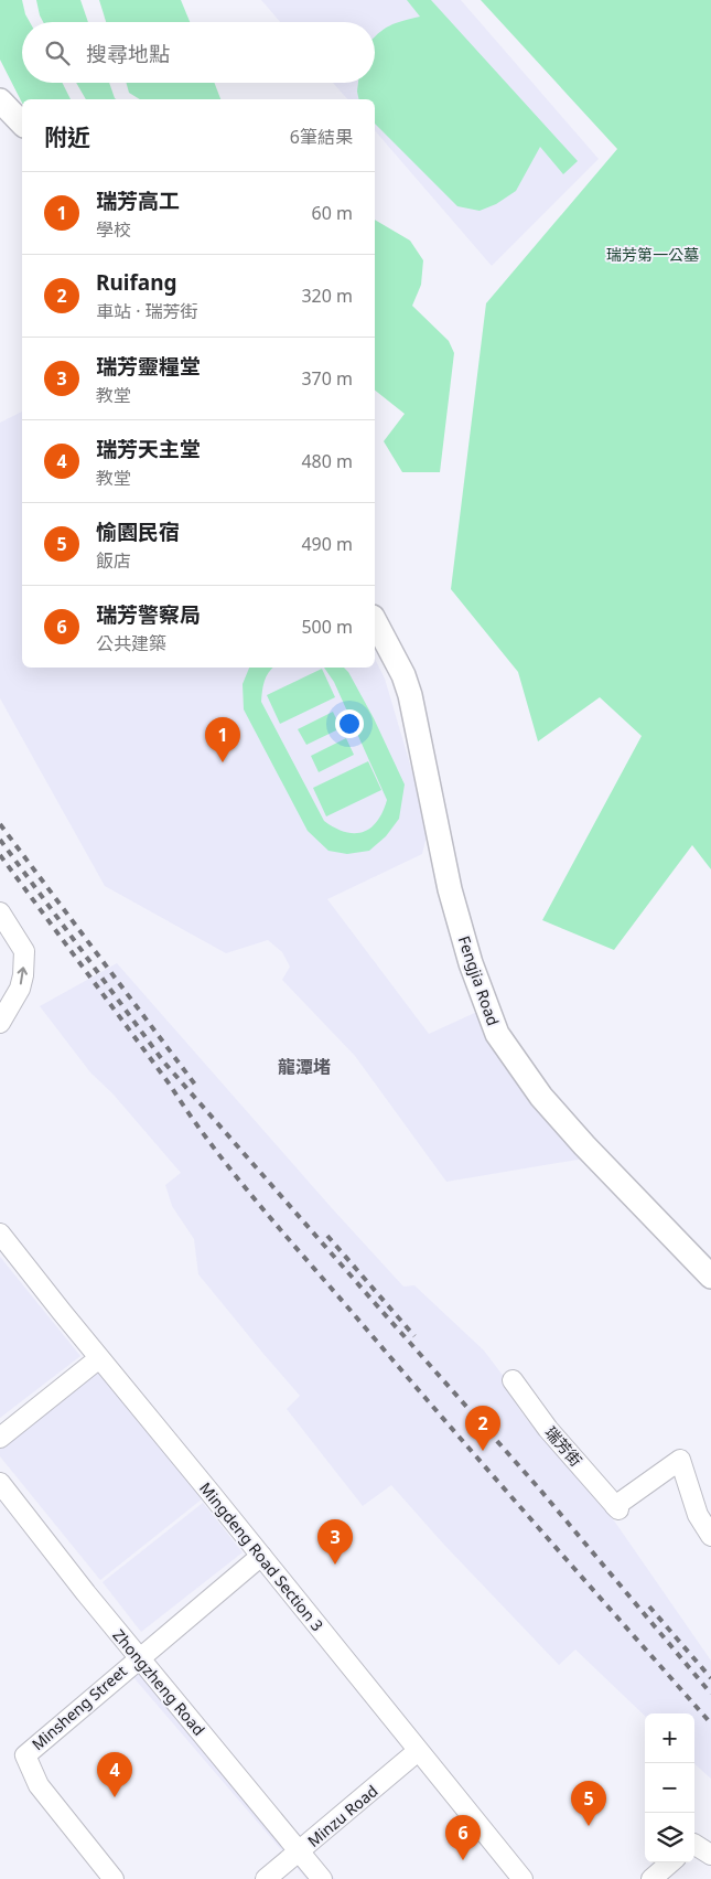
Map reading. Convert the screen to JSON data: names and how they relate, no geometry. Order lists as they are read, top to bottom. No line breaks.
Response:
{"streets":{"main road":["Fengjia Road"],"street":["瑞芳街","Mingdeng Road Section 3","Zhongzheng Road","Minsheng Street","Minzu Road"]},"crossings":[["Mingdeng Road Section 3","Minsheng Street"],["Mingdeng Road Section 3","Minzu Road"],["Zhongzheng Road","Minsheng Street"],["Zhongzheng Road","Minzu Road"]],"districts":["龍潭堵"],"parks":["瑞芳第一公墓"],"page":{"search":"搜尋地點","heading":["附近","6筆結果"],"list":[{"mark":"1","name":"瑞芳高工","note":"學校","value":"60 m"},{"mark":"2","name":"Ruifang","note":"車站 · 瑞芳街","value":"320 m"},{"mark":"3","name":"瑞芳靈糧堂","note":"教堂","value":"370 m"},{"mark":"4","name":"瑞芳天主堂","note":"教堂","value":"480 m"},{"mark":"5","name":"愉園民宿","note":"飯店","value":"490 m"},{"mark":"6","name":"瑞芳警察局","note":"公共建築","value":"500 m"}],"pins":["1","2","3","4","5","6"],"map_buttons":["+","−"]}}
